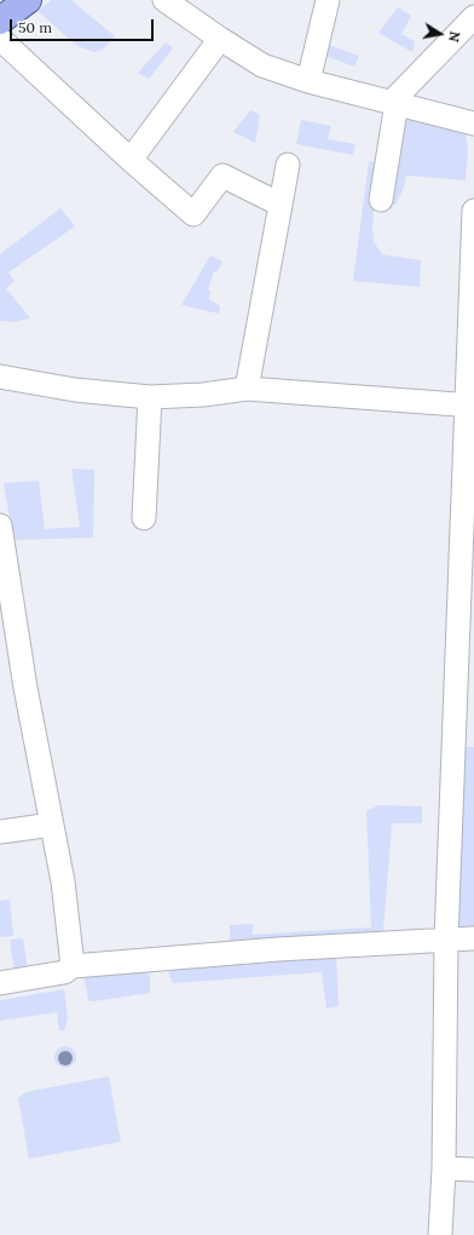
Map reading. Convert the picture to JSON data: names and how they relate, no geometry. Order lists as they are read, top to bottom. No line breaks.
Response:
{"scale_bar":"50 m","north":"right"}
